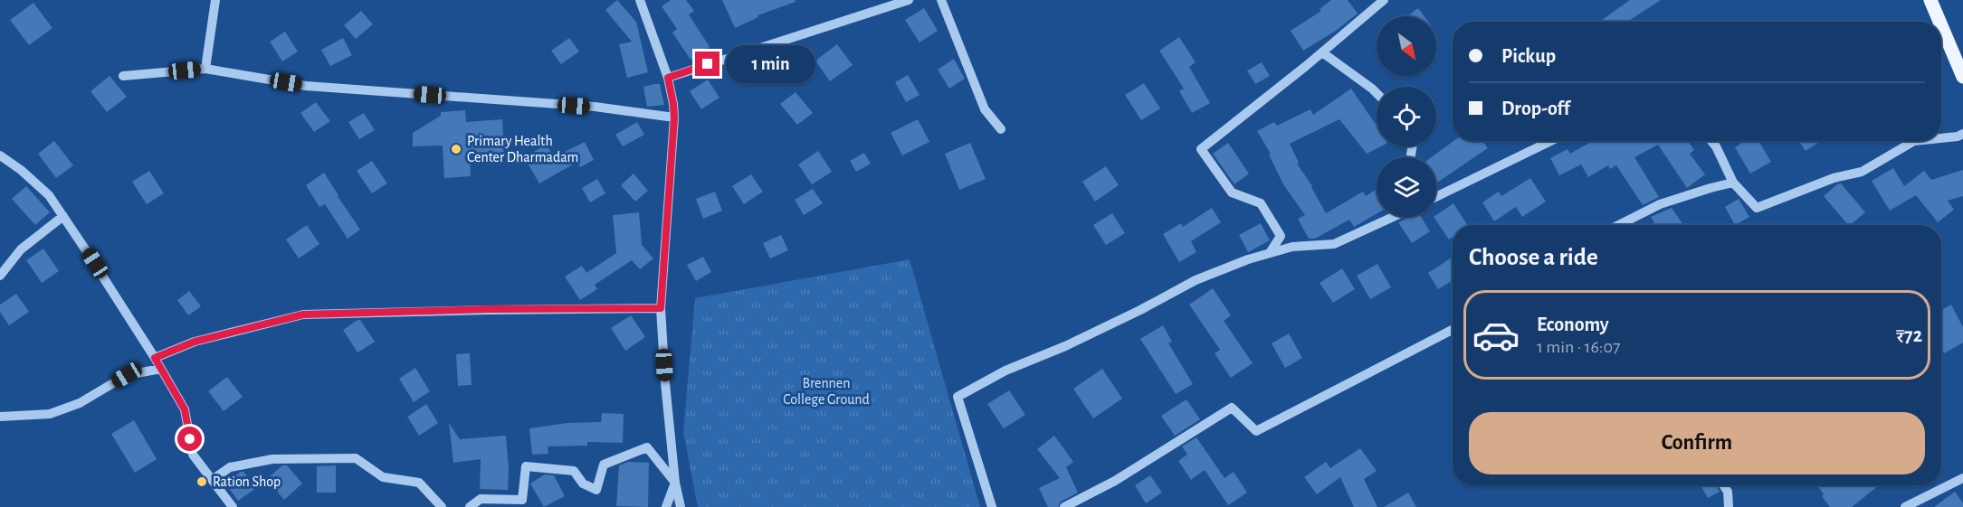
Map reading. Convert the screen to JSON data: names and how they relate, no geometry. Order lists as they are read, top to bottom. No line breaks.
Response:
{"parks":["Brennen College Ground"],"places":["Primary Health Center Dharmadam","Ration Shop"],"north":"bottom right","page":{"banner":["Pickup","Drop-off"],"bubble":"1 min","heading":"Choose a ride","list":[{"name":"Economy","note":"1 min · 16:07","value":"₹72"}],"buttons":"Confirm"}}
